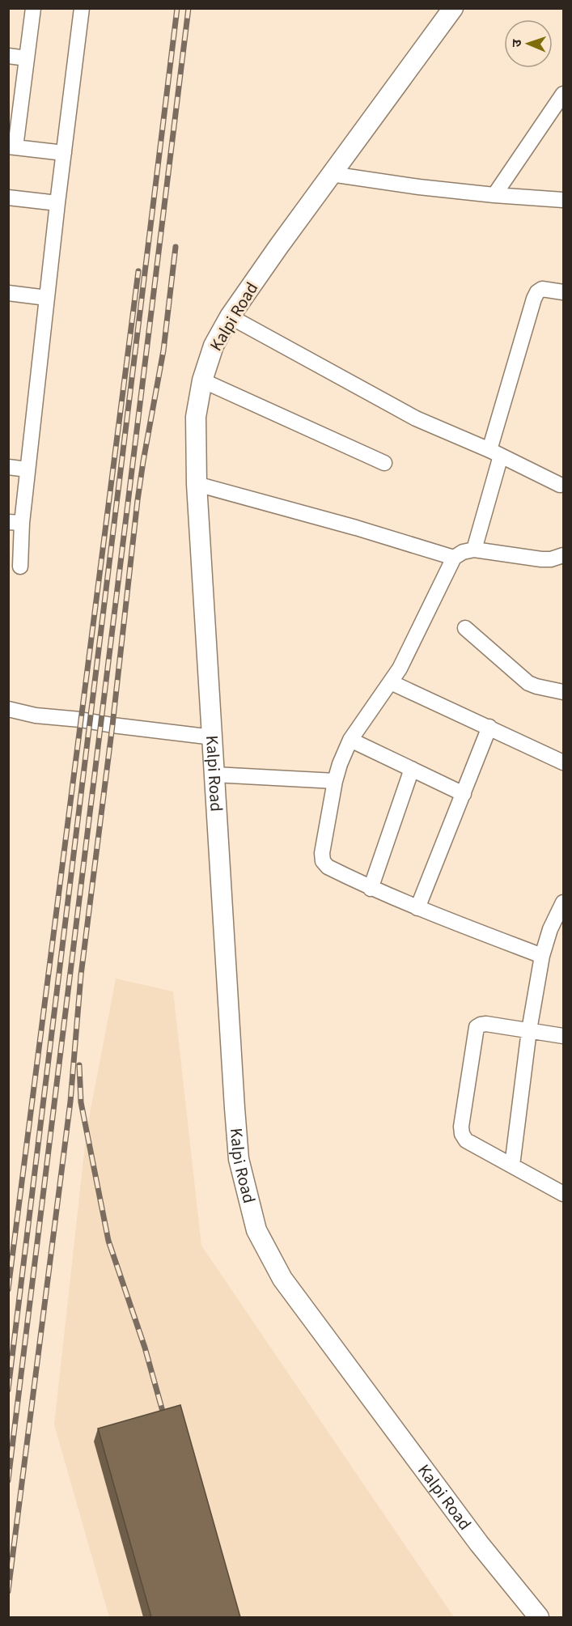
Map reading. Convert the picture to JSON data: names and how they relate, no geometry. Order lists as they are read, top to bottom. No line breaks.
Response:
{"streets":{"main road":["Kalpi Road"]},"north":"left"}
